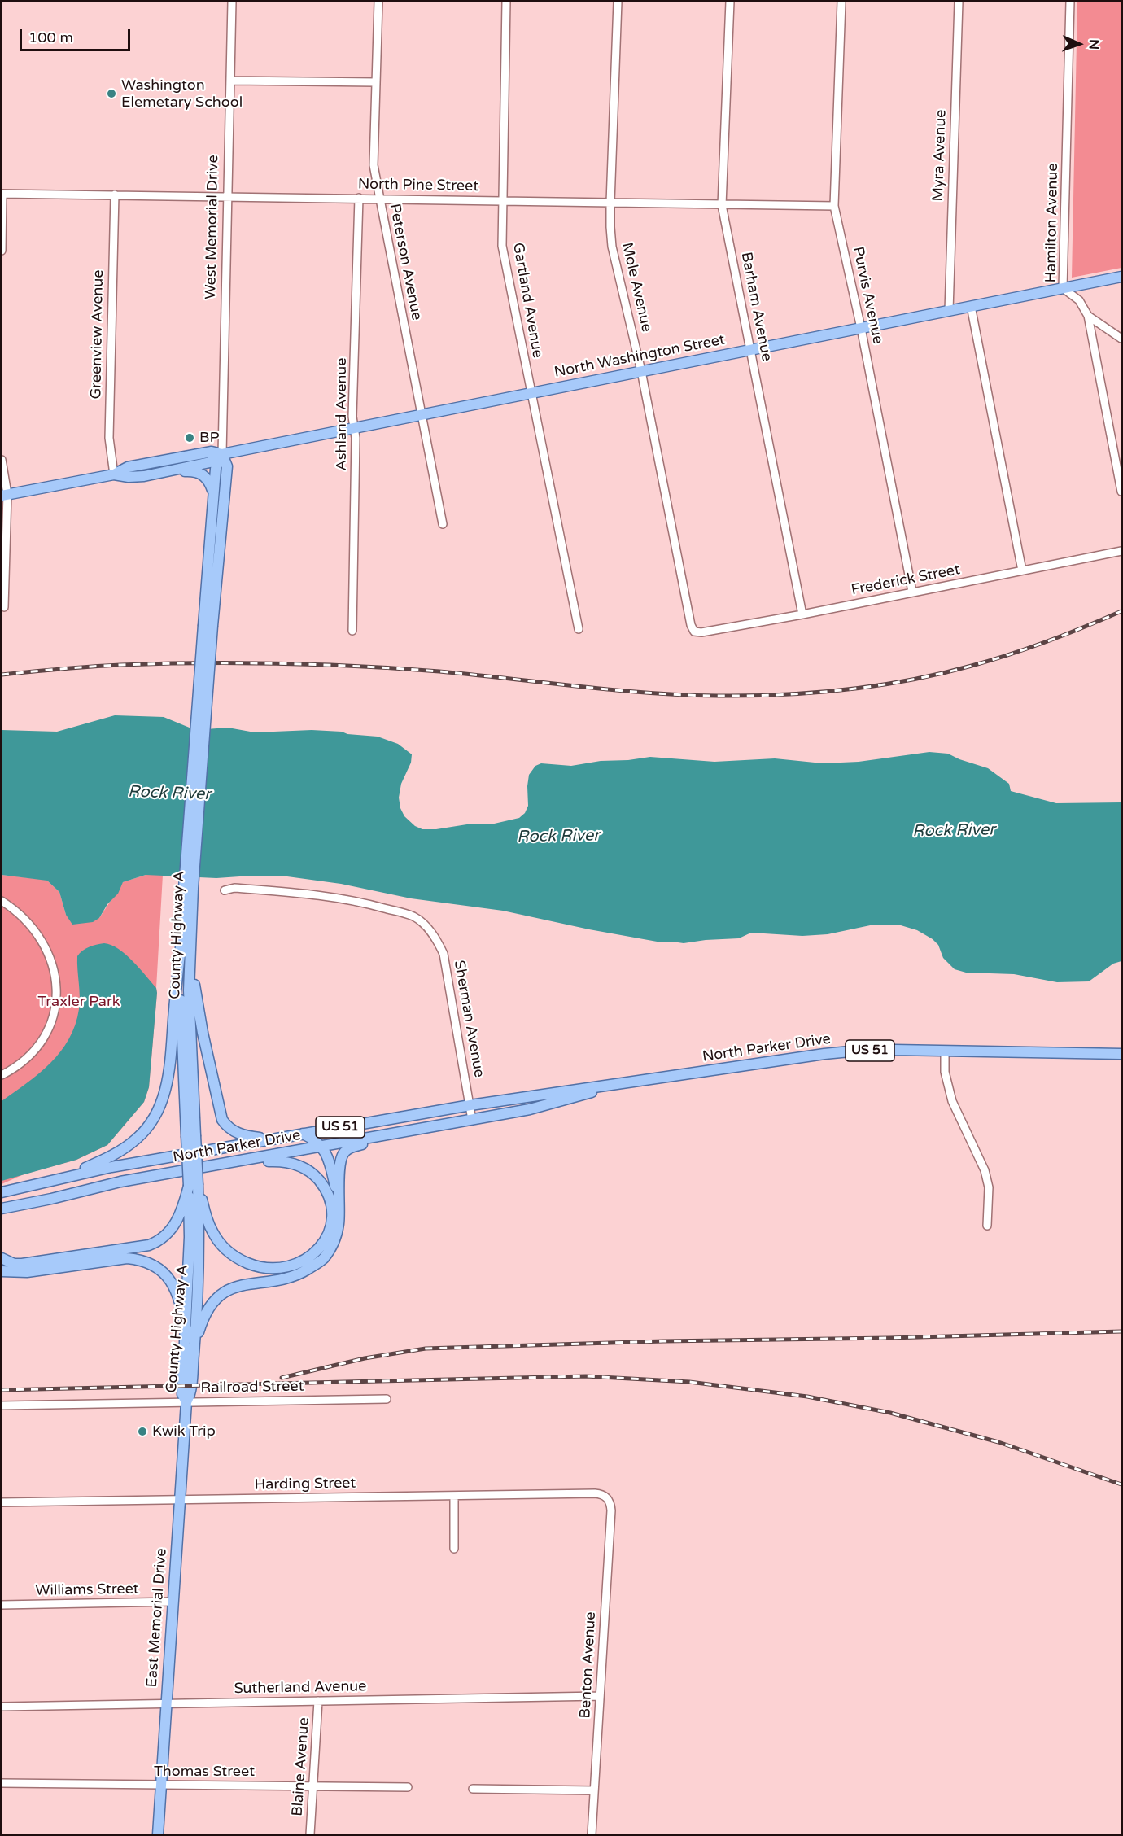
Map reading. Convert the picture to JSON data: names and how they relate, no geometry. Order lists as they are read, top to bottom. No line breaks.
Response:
{"streets":{"main road":["West Memorial Drive","North Washington Street","County Highway A","North Parker Drive","US 51","East Memorial Drive"],"street":["Myra Avenue","North Pine Street","Hamilton Avenue","Peterson Avenue","Mole Avenue","Purvis Avenue","Gartland Avenue","Barham Avenue","Greenview Avenue","Ashland Avenue","Frederick Street","Sherman Avenue","Railroad Street","Harding Street","Williams Street","Benton Avenue","Sutherland Avenue","Blaine Avenue","Thomas Street"]},"crossings":[["Myra Avenue","North Washington Street"],["North Pine Street","West Memorial Drive"],["North Pine Street","Peterson Avenue"],["North Pine Street","Mole Avenue"],["North Pine Street","Purvis Avenue"],["North Pine Street","Gartland Avenue"],["North Pine Street","Barham Avenue"],["North Pine Street","Greenview Avenue"],["North Pine Street","Ashland Avenue"],["Hamilton Avenue","North Washington Street"],["West Memorial Drive","North Washington Street"],["West Memorial Drive","County Highway A"],["Peterson Avenue","North Washington Street"],["Mole Avenue","North Washington Street"],["Mole Avenue","Frederick Street"],["Purvis Avenue","North Washington Street"],["Purvis Avenue","Frederick Street"],["Gartland Avenue","North Washington Street"],["Barham Avenue","North Washington Street"],["Barham Avenue","Frederick Street"],["Greenview Avenue","North Washington Street"],["North Washington Street","Ashland Avenue"],["County Highway A","Railroad Street"],["County Highway A","East Memorial Drive"],["Sherman Avenue","North Parker Drive"],["Railroad Street","East Memorial Drive"],["Harding Street","East Memorial Drive"],["Harding Street","Benton Avenue"],["Williams Street","East Memorial Drive"],["East Memorial Drive","Sutherland Avenue"],["East Memorial Drive","Thomas Street"],["Benton Avenue","Sutherland Avenue"],["Sutherland Avenue","Blaine Avenue"],["Blaine Avenue","Thomas Street"]],"water":["Rock River"],"parks":["Traxler Park"],"places":["Washington Elemetary School","BP","Kwik Trip"],"scale_bar":"100 m","north":"right"}
